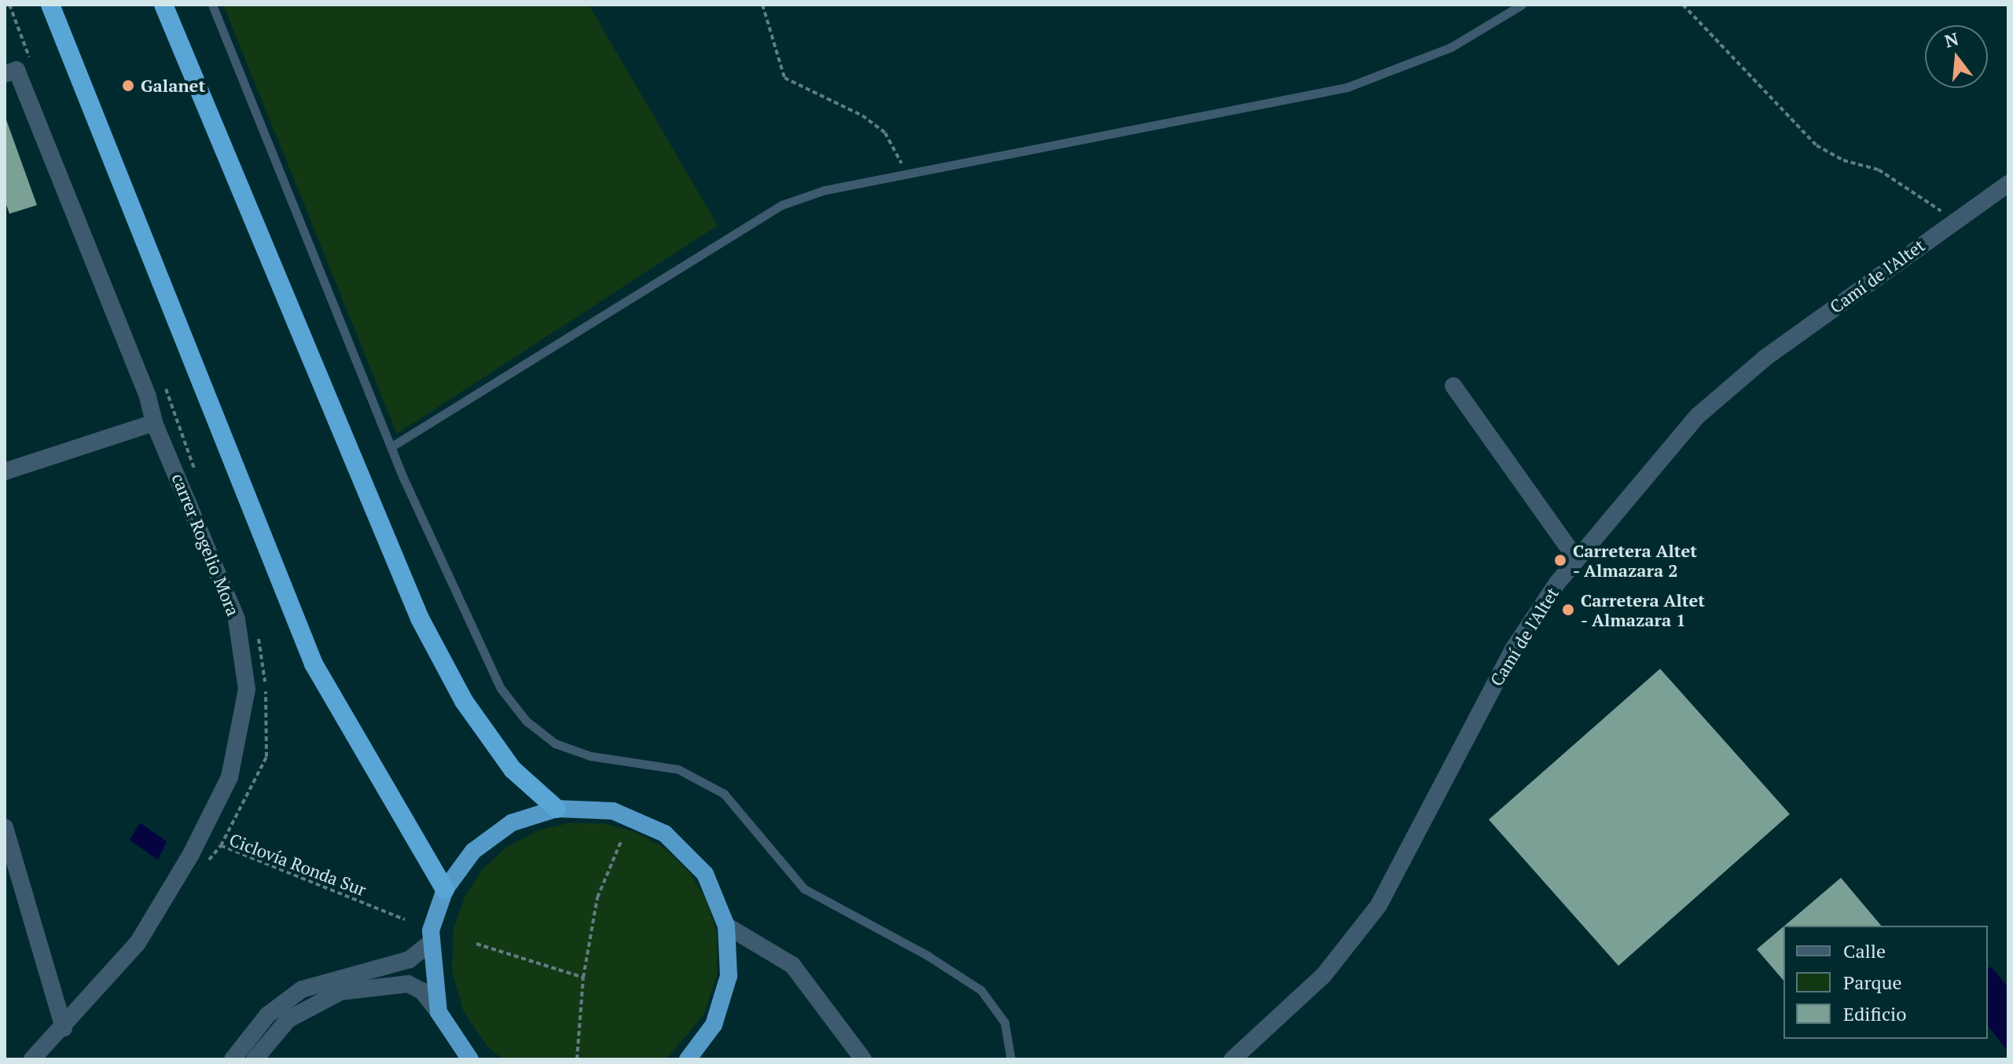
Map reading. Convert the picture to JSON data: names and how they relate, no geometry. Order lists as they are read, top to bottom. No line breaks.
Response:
{"streets":{"street":["Camí de l'Altet","carrer Rogelio Mora"],"path":["Ciclovía Ronda Sur"]},"places":["Galanet","Carretera Altet - Almazara 2","Carretera Altet - Almazara 1"],"legend":["Calle","Parque","Edificio"],"north":"top"}
